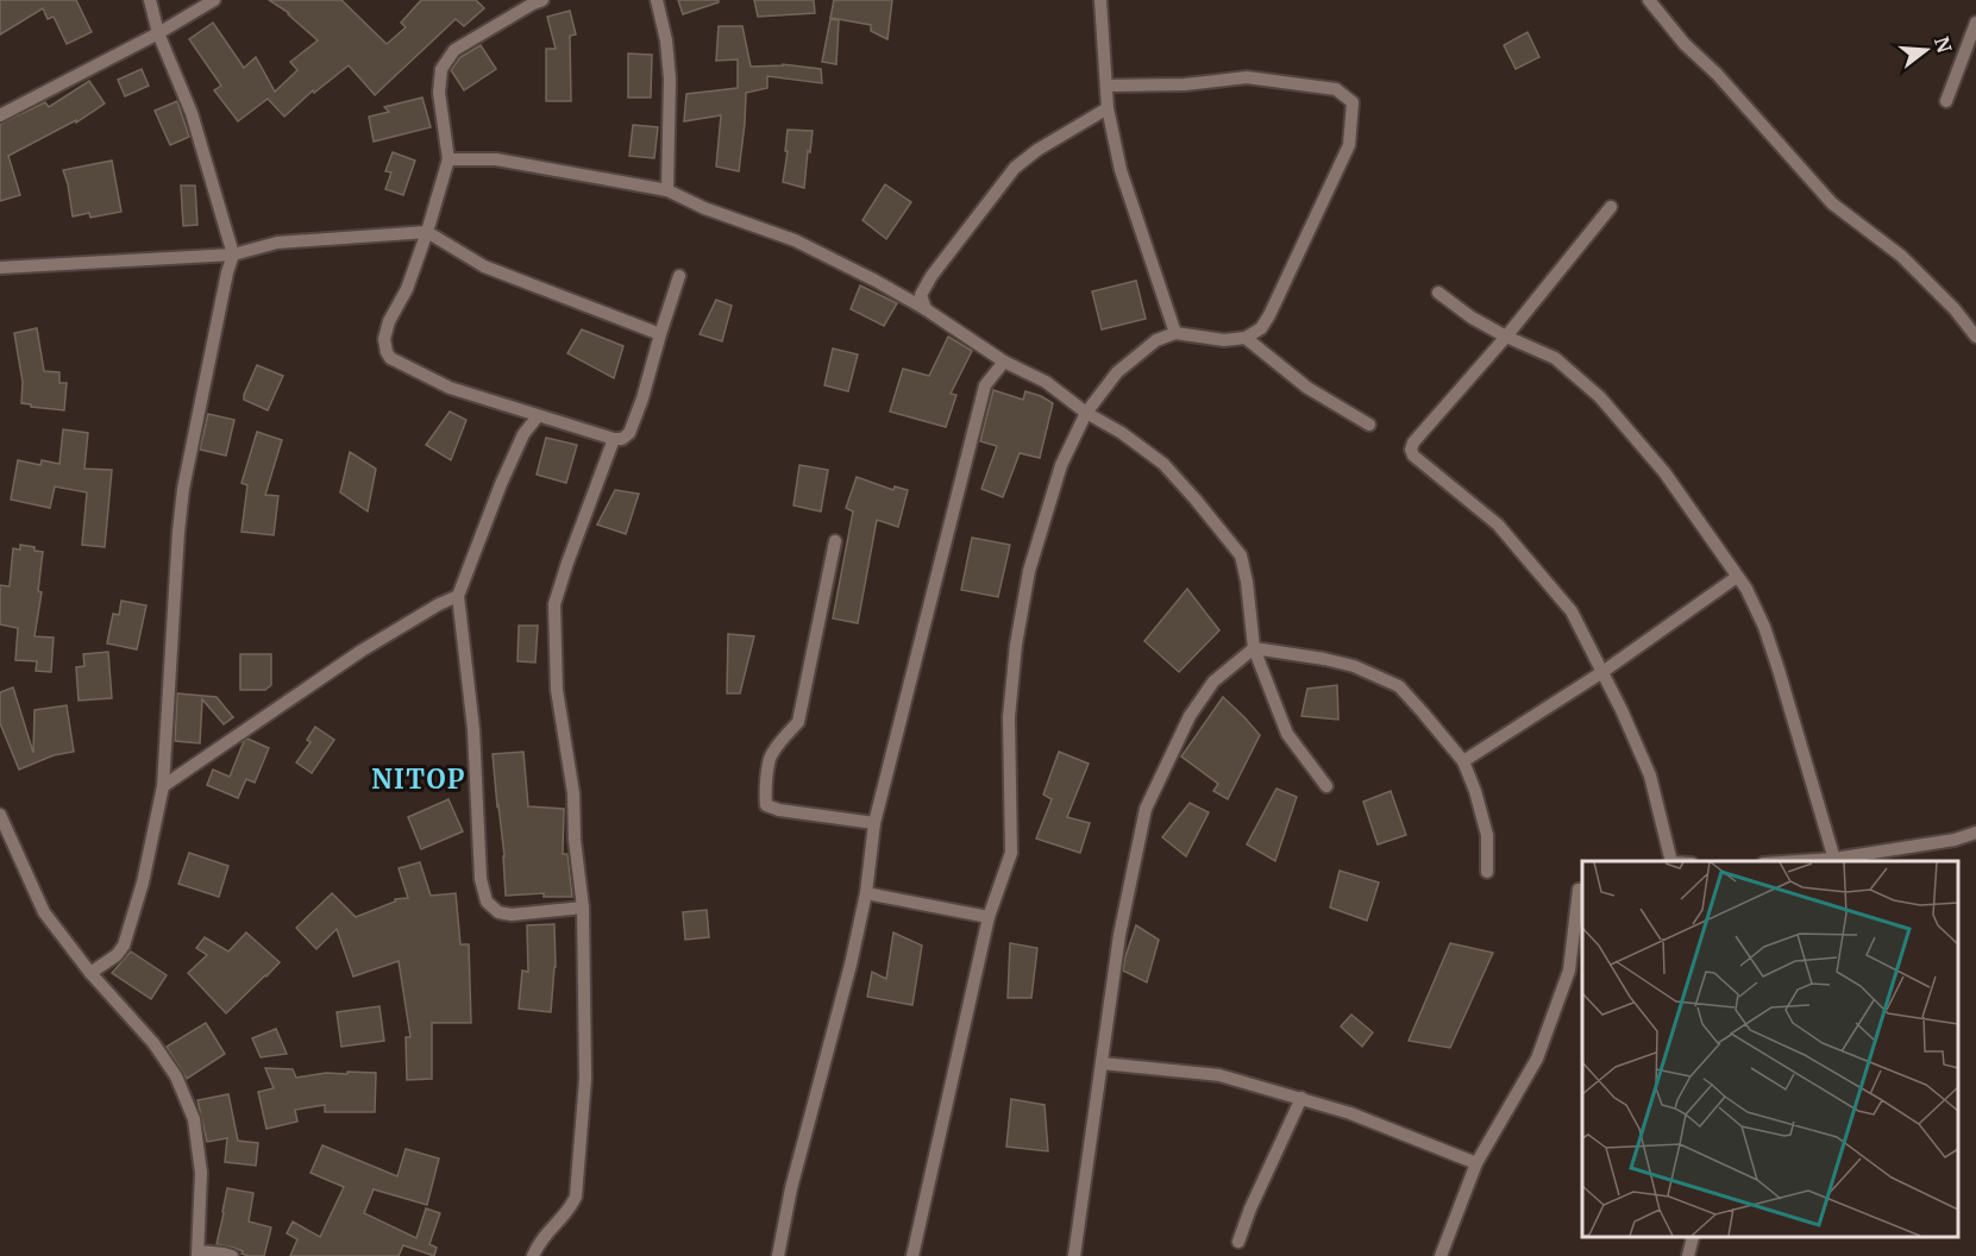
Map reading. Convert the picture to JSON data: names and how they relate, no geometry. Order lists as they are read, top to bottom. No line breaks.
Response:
{"districts":["NITOP"],"north":"right"}
